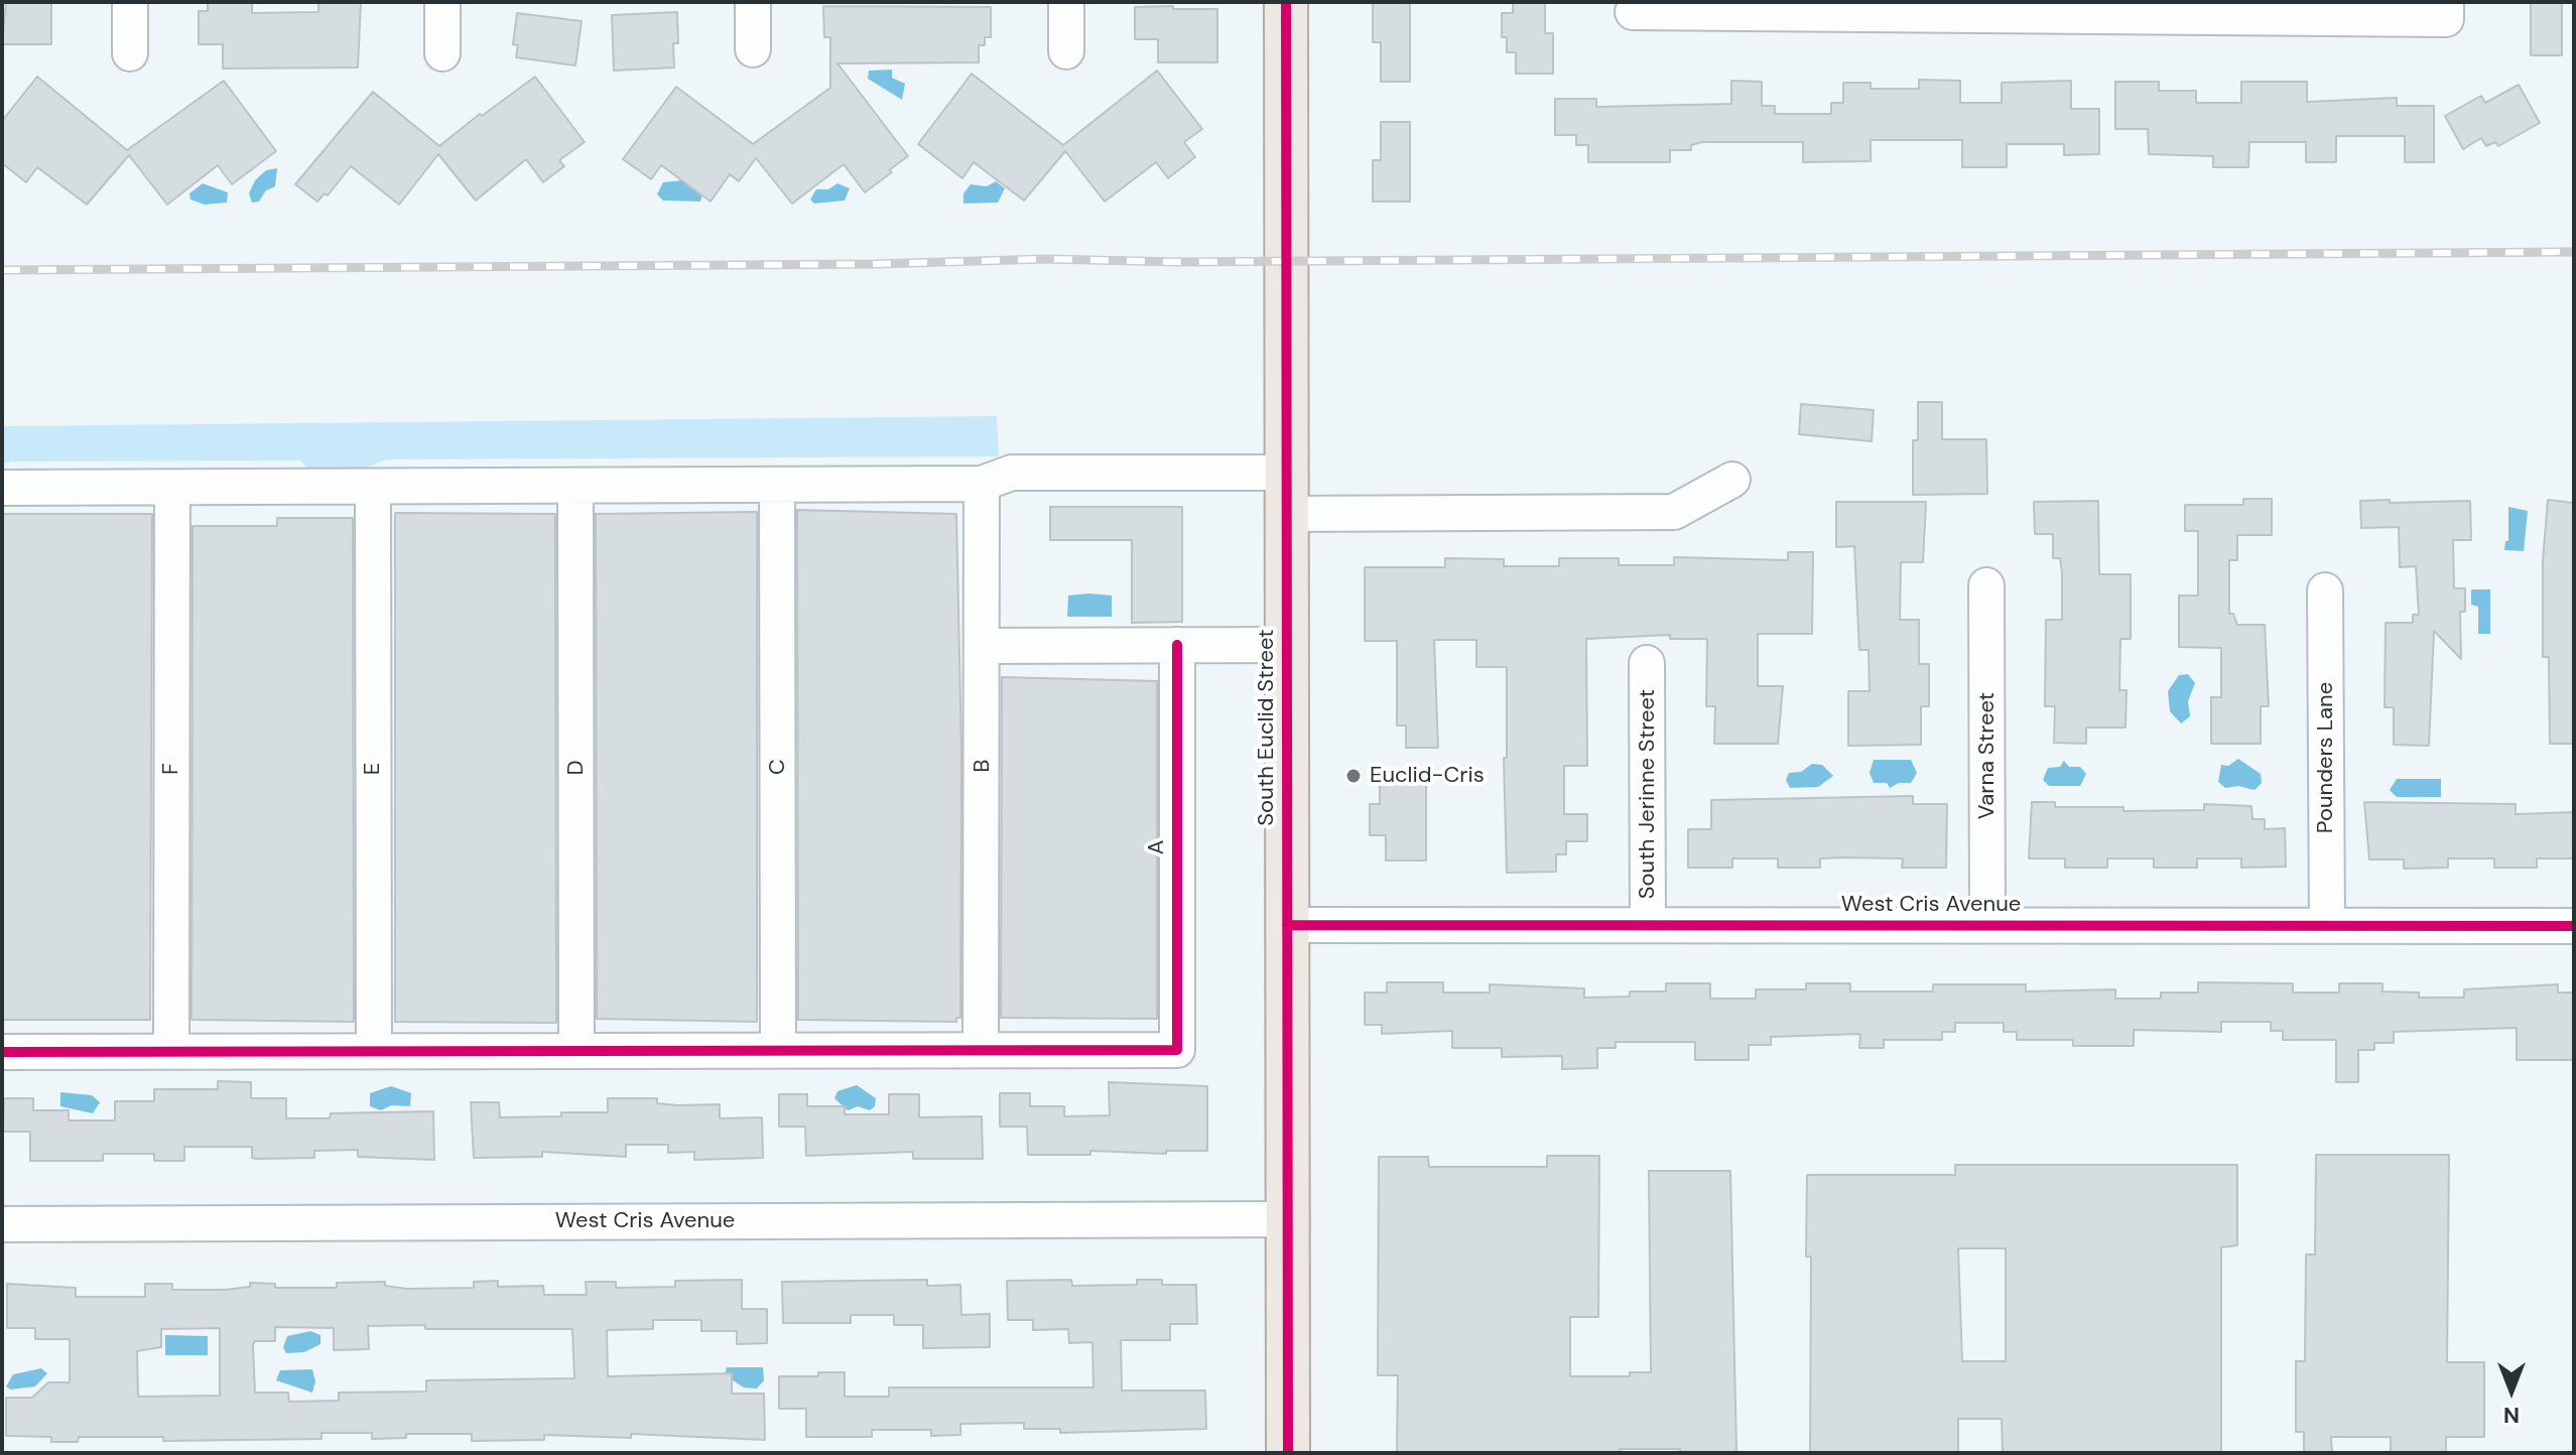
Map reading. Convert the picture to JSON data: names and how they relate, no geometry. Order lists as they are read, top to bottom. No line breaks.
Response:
{"streets":{"main road":["South Euclid Street"],"street":["Varna Street","Pounders Lane","B","C","D","F","E","South Jerinne Street","A","West Cris Avenue"]},"crossings":[["South Euclid Street","West Cris Avenue"],["Varna Street","West Cris Avenue"],["Pounders Lane","West Cris Avenue"],["B","A"],["South Jerinne Street","West Cris Avenue"]],"places":["Euclid-Cris"],"north":"bottom"}
